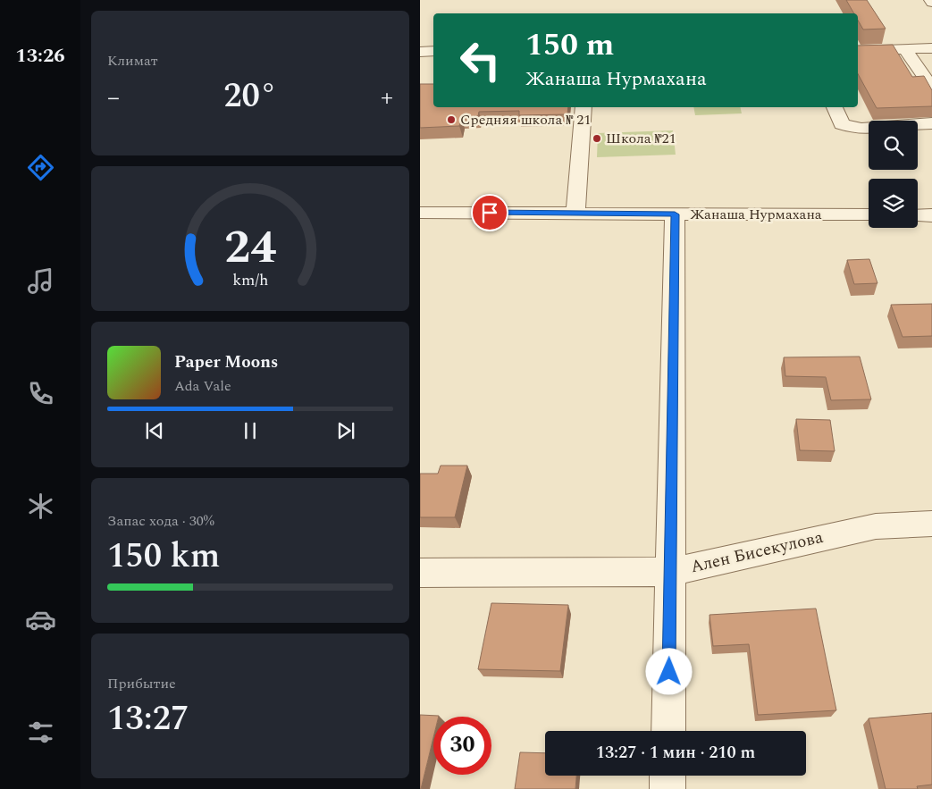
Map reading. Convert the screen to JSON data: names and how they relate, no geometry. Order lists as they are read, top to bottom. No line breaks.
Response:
{"streets":{"street":["Жанаша Нурмахана","Ален Бисекулова"]},"places":["Средняя школа № 21","Школа №21"],"page":{"tabs":"13:26","tile":["Климат",["Запас хода · 30%","150 km"],["Прибытие","13:27"]],"turn":["150 m","Жанаша Нурмахана"],"heat":["−","20°","+"],"song":["Paper Moons","Ada Vale"],"limit":"30","trip":"13:27 · 1 мин · 210 m","gauge":["24","km/h"]}}
